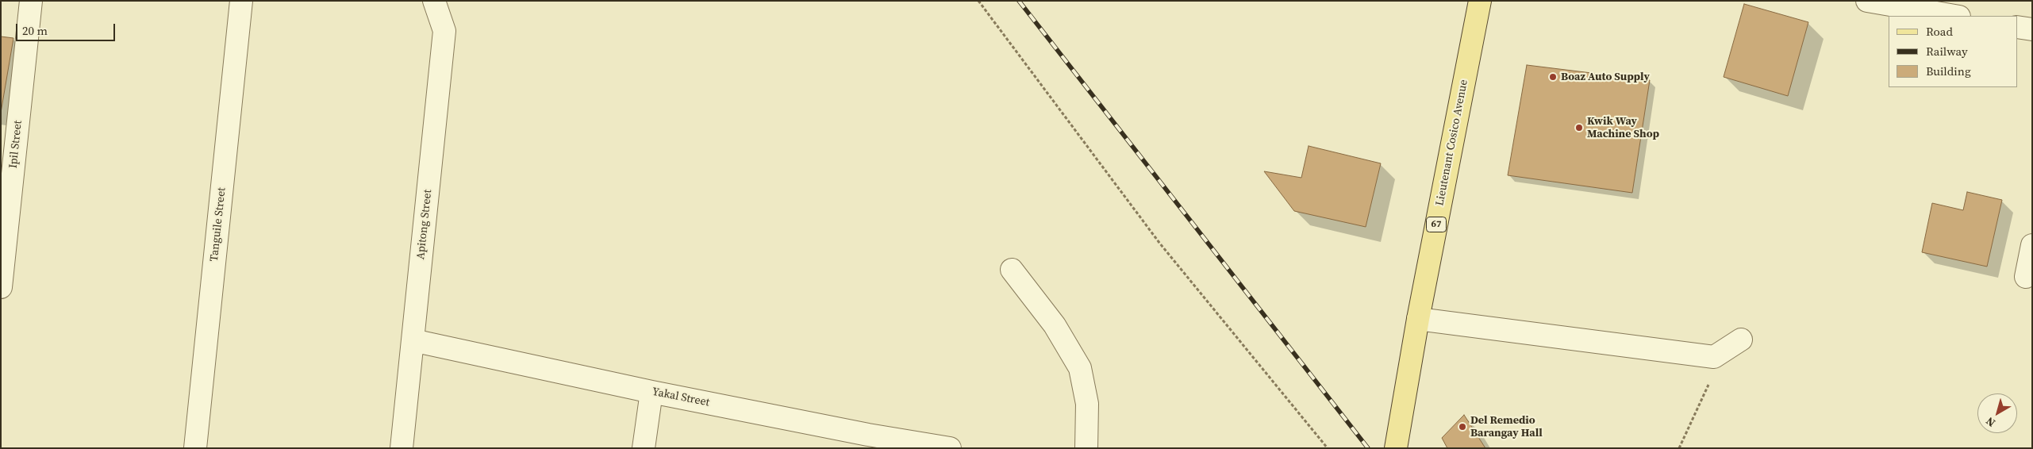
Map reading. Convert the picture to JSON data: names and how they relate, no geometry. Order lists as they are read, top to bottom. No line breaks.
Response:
{"streets":{"main road":["Lieutenant Cosico Avenue","67"],"street":["Ipil Street","Tanguile Street","Apitong Street","Yakal Street"]},"crossings":[["Apitong Street","Yakal Street"]],"places":["Boaz Auto Supply","Kwik Way Machine Shop","Del Remedio Barangay Hall"],"legend":["Road","Railway","Building"],"scale_bar":"20 m","north":"bottom left"}
